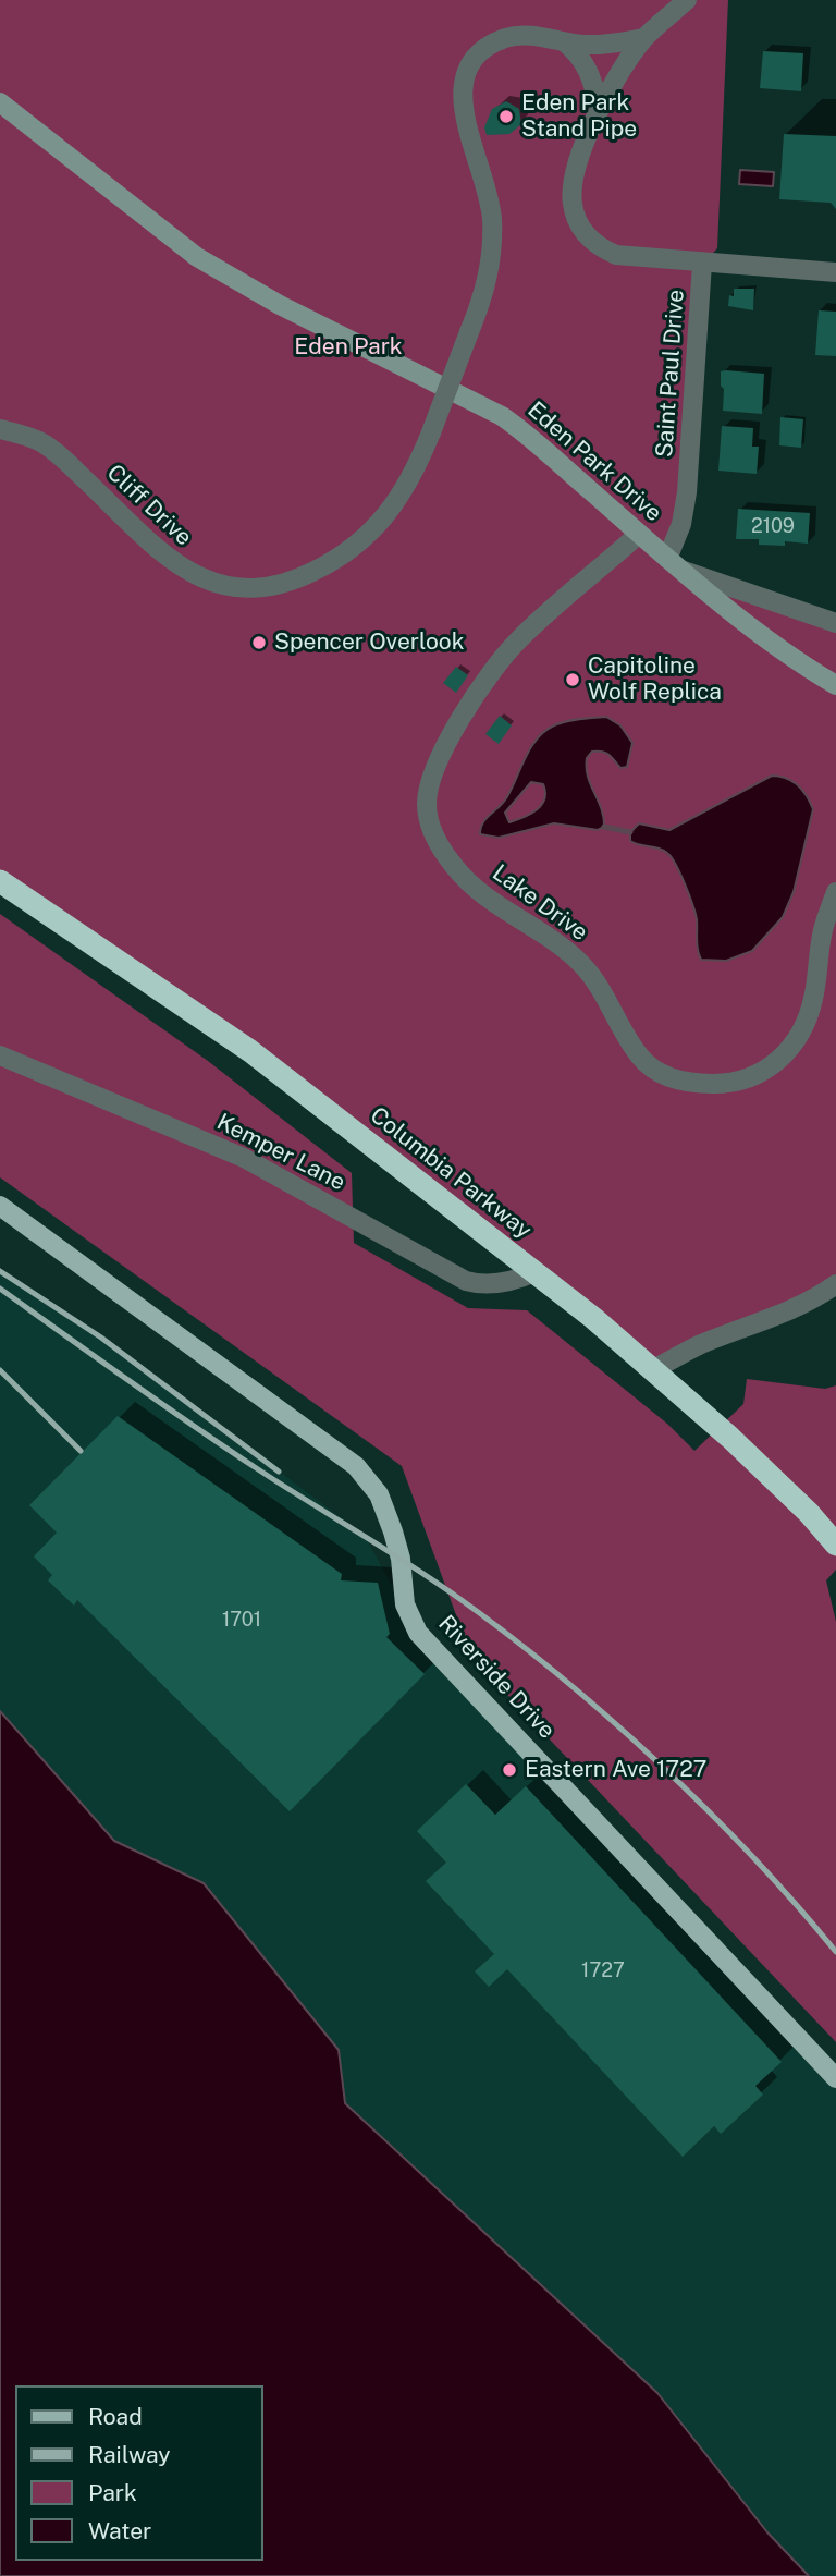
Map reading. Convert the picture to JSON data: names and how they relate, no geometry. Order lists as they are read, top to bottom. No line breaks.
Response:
{"streets":{"highway":["Columbia Parkway"],"main road":["Riverside Drive"],"street":["Saint Paul Drive","Eden Park Drive","Cliff Drive","Lake Drive","Kemper Lane"]},"crossings":[["Saint Paul Drive","Eden Park Drive"],["Eden Park Drive","Lake Drive"],["Kemper Lane","Columbia Parkway"]],"parks":["Eden Park"],"places":["Eden Park Stand Pipe","Spencer Overlook","Capitoline Wolf Replica","Eastern Ave 1727"],"house_numbers":["2109","1701","1727"],"legend":["Road","Railway","Park","Water"]}
